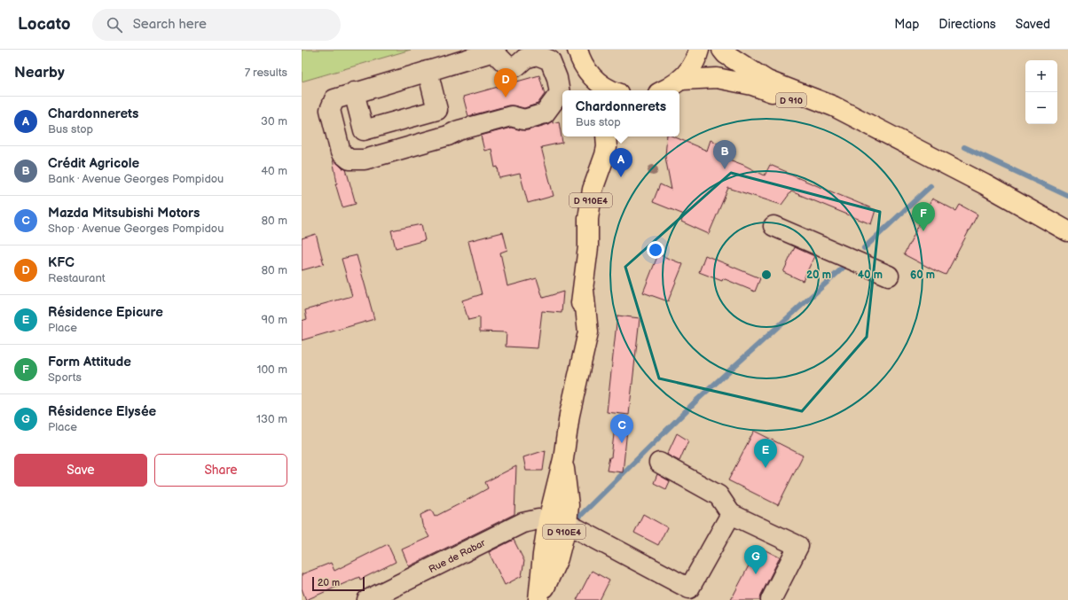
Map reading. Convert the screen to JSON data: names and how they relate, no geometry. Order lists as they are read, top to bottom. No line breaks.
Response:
{"streets":{"main road":["D 910","D 910E4"],"street":["Rue de Rabar"]},"crossings":[["D 910E4","Rue de Rabar"]],"scale_bar":"20 m","page":{"header":"Locato","search":"Search here","nav":["Map","Directions","Saved"],"heading":["Nearby","7 results"],"map_buttons":["+","−"],"pins":["D","B","A","F","C","E","G"],"popup":["Chardonnerets","Bus stop"],"list":[{"mark":"A","name":"Chardonnerets","note":"Bus stop","value":"30 m"},{"mark":"B","name":"Crédit Agricole","note":"Bank · Avenue Georges Pompidou","value":"40 m"},{"mark":"C","name":"Mazda Mitsubishi Motors","note":"Shop · Avenue Georges Pompidou","value":"80 m"},{"mark":"D","name":"KFC","note":"Restaurant","value":"80 m"},{"mark":"E","name":"Résidence Epicure","note":"Place","value":"90 m"},{"mark":"F","name":"Form Attitude","note":"Sports","value":"100 m"},{"mark":"G","name":"Résidence Elysée","note":"Place","value":"130 m"}],"buttons":["Save","Share"],"scale":"20 m"},"rings":["20 m","40 m","60 m"]}
